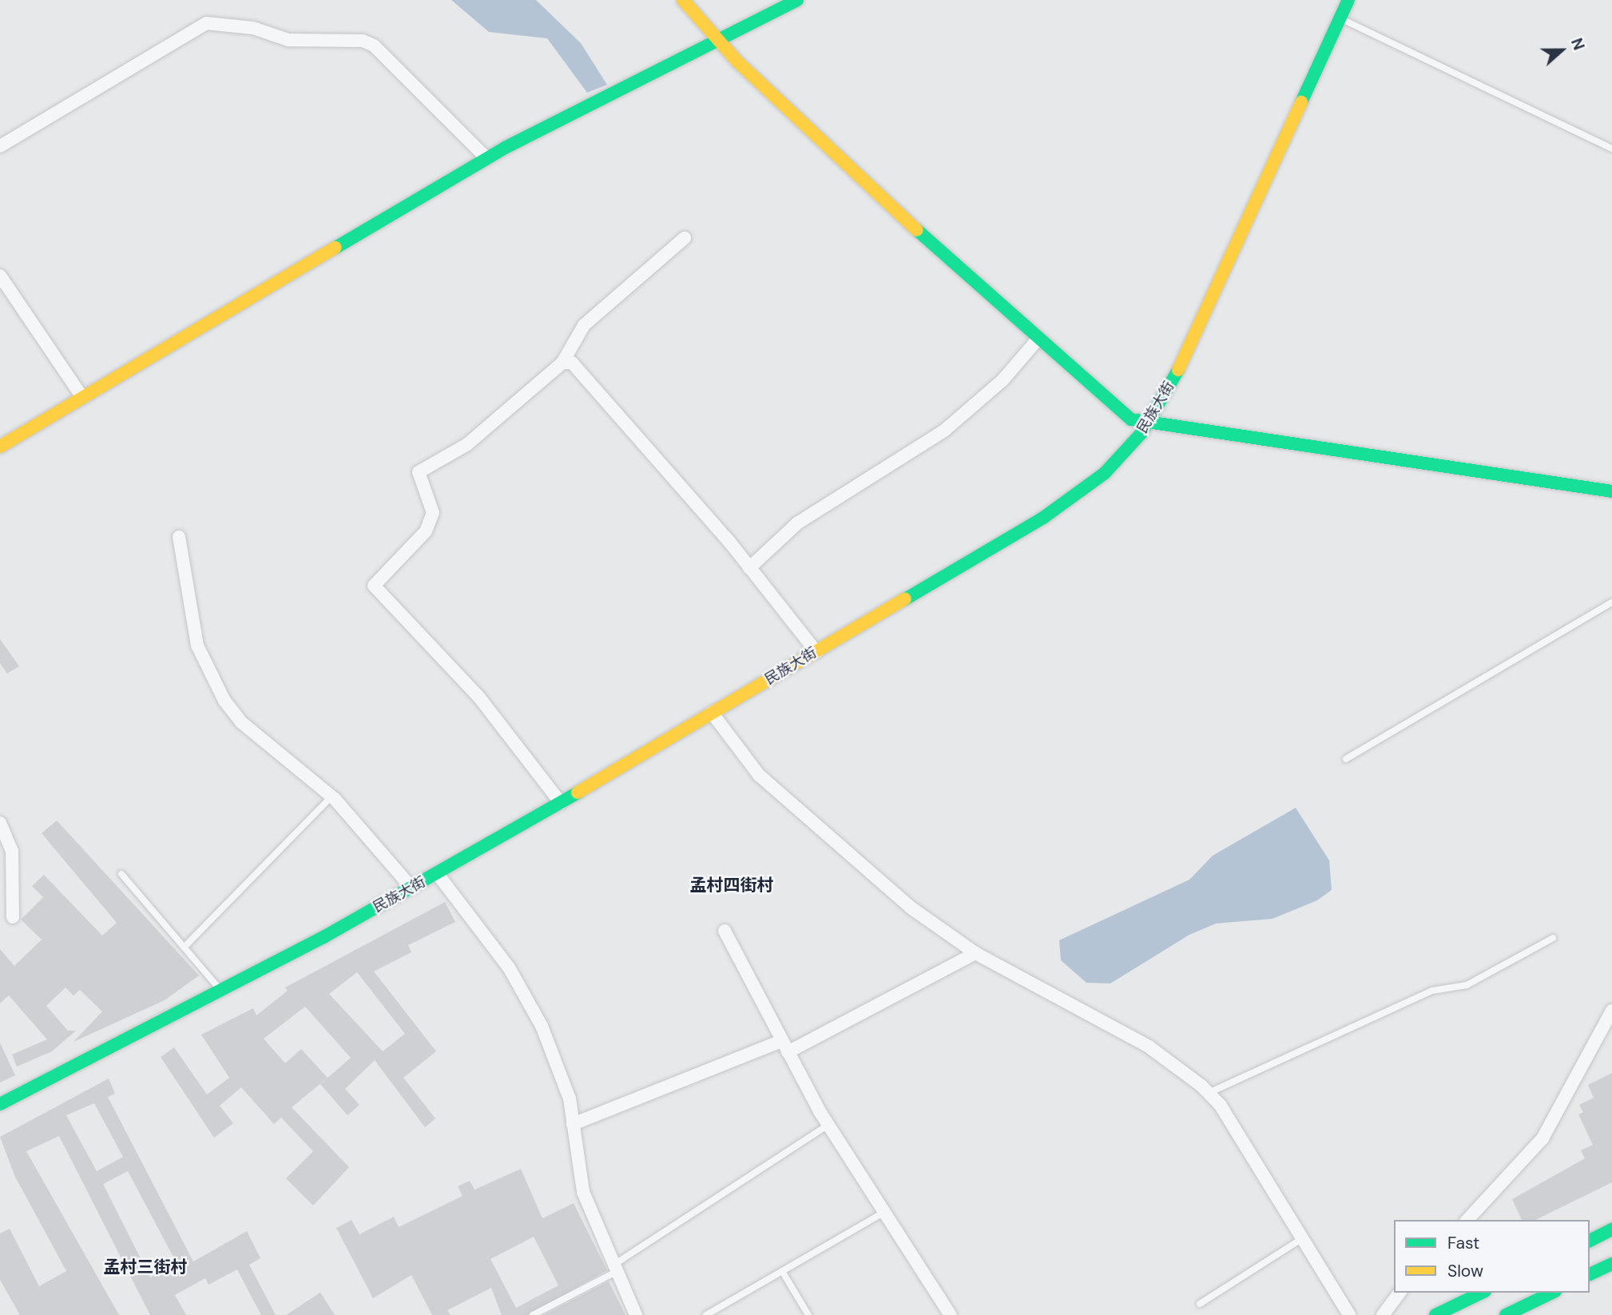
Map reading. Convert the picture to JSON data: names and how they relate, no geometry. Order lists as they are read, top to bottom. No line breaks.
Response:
{"streets":{"street":["民族大街"]},"districts":["孟村四街村","孟村三街村"],"legend":["Fast","Slow"],"north":"right"}
